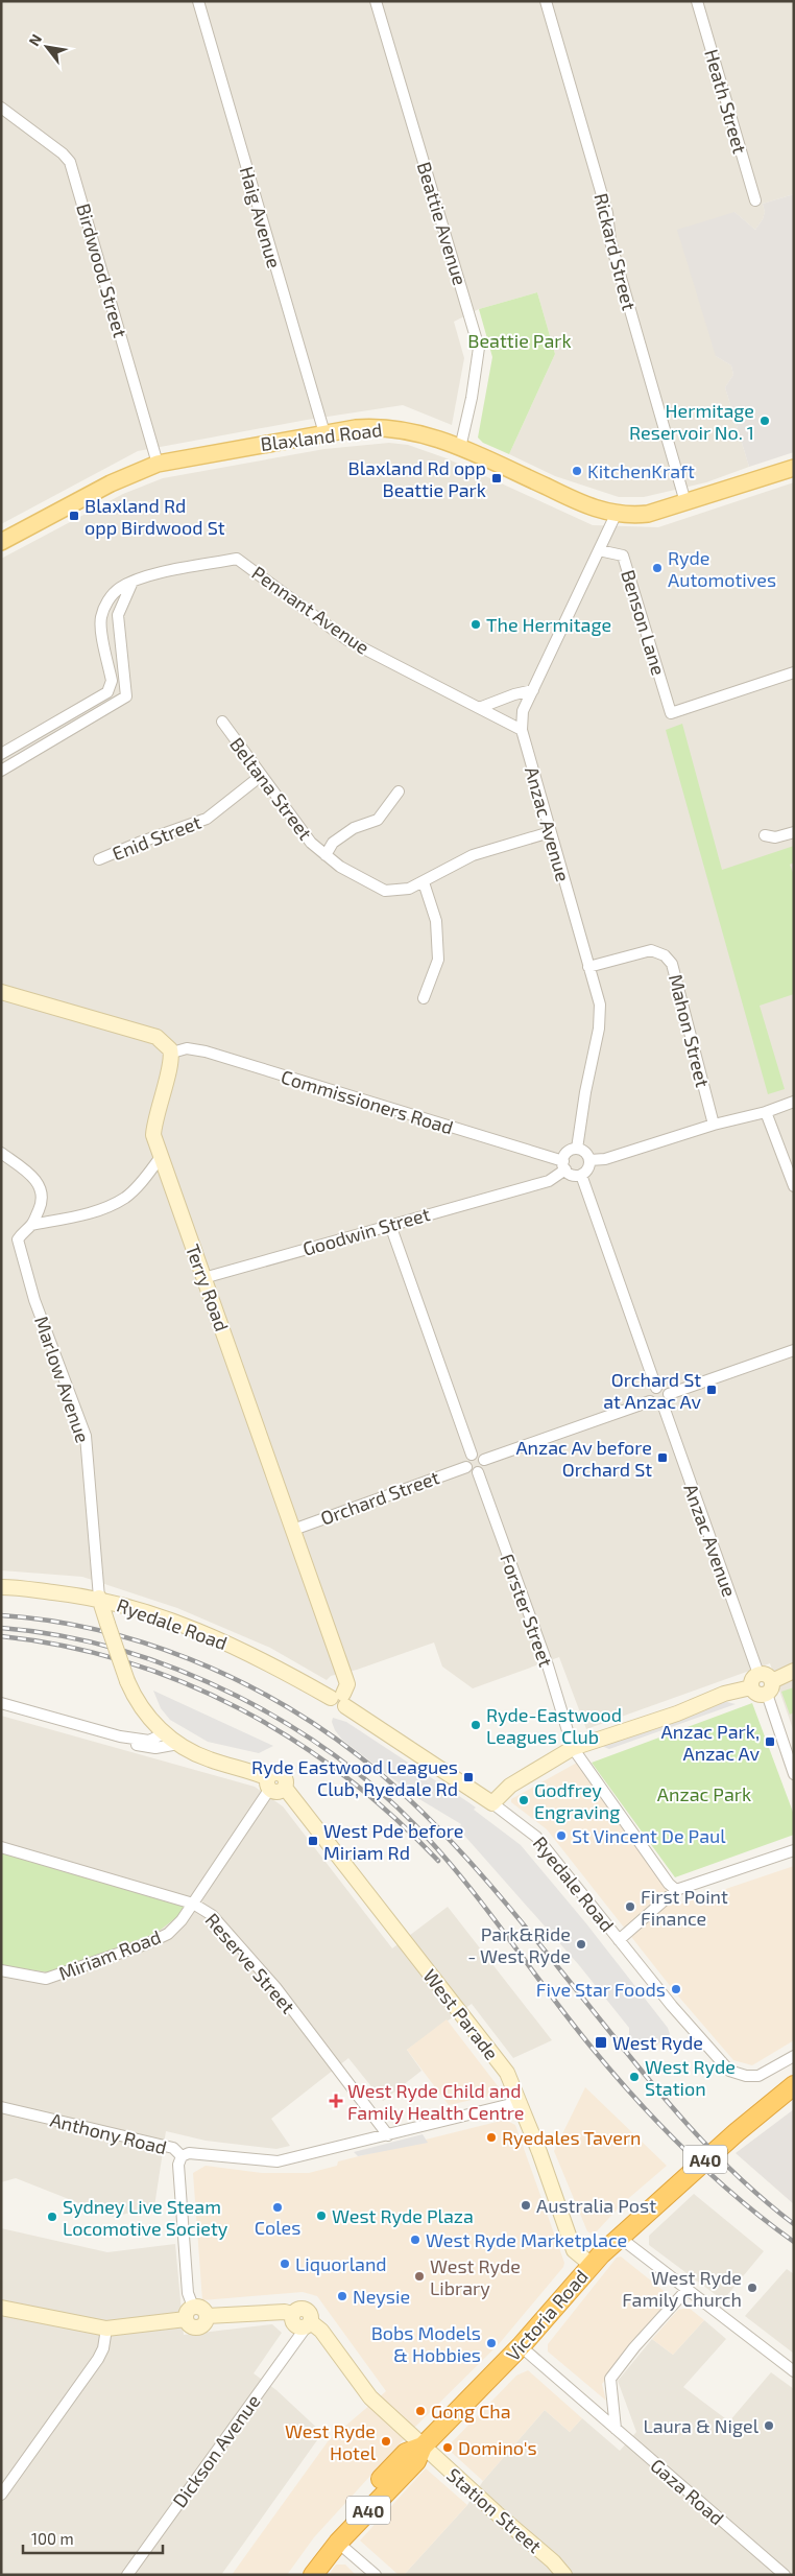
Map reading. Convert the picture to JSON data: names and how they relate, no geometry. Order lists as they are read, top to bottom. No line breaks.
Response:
{"streets":{"highway":["A40","Victoria Road"],"main road":["Blaxland Road"],"street":["Heath Street","Haig Avenue","Beattie Avenue","Rickard Street","Birdwood Street","Pennant Avenue","Benson Lane","Beltana Street","Anzac Avenue","Enid Street","Mahon Street","Commissioners Road","Goodwin Street","Terry Road","Marlow Avenue","Orchard Street","Forster Street","Ryedale Road","Miriam Road","Reserve Street","West Parade","Anthony Road","Dickson Avenue","Gaza Road","Station Street"]},"crossings":[["Haig Avenue","Blaxland Road"],["Beattie Avenue","Blaxland Road"],["Rickard Street","Blaxland Road"],["Birdwood Street","Blaxland Road"],["Blaxland Road","Anzac Avenue"],["Pennant Avenue","Anzac Avenue"],["Benson Lane","Anzac Avenue"],["Beltana Street","Anzac Avenue"],["Beltana Street","Enid Street"],["Anzac Avenue","Mahon Street"],["Anzac Avenue","Commissioners Road"],["Anzac Avenue","Goodwin Street"],["Commissioners Road","Goodwin Street"],["Commissioners Road","Terry Road"],["Goodwin Street","Terry Road"],["Terry Road","Orchard Street"],["Terry Road","Ryedale Road"],["Marlow Avenue","Ryedale Road"],["Orchard Street","Forster Street"],["Miriam Road","Reserve Street"],["Miriam Road","West Parade"],["Reserve Street","Anthony Road"],["West Parade","Anthony Road"],["West Parade","Victoria Road"],["Victoria Road","Gaza Road"],["Victoria Road","Station Street"],["Dickson Avenue","Station Street"]],"parks":["Beattie Park","Anzac Park"],"places":{"other":["Hermitage Reservoir No. 1","KitchenKraft","Ryde Automotives","The Hermitage","Ryde-Eastwood Leagues Club","Godfrey Engraving","St Vincent De Paul","First Point Finance","Park&Ride - West Ryde","Five Star Foods","West Ryde Station","Ryedales Tavern","Australia Post","Coles","West Ryde Plaza","Sydney Live Steam Locomotive Society","West Ryde Marketplace","Liquorland","West Ryde Library","West Ryde Family Church","Neysie","Bobs Models & Hobbies","Gong Cha","Laura & Nigel","West Ryde Hotel","Domino's"],"transit":["Blaxland Rd opp Beattie Park","Blaxland Rd opp Birdwood St","Orchard St at Anzac Av","Anzac Av before Orchard St","Anzac Park, Anzac Av","Ryde Eastwood Leagues Club, Ryedale Rd","West Pde before Miriam Rd","West Ryde"],"health":["West Ryde Child and Family Health Centre"]},"scale_bar":"100 m","north":"top left"}
